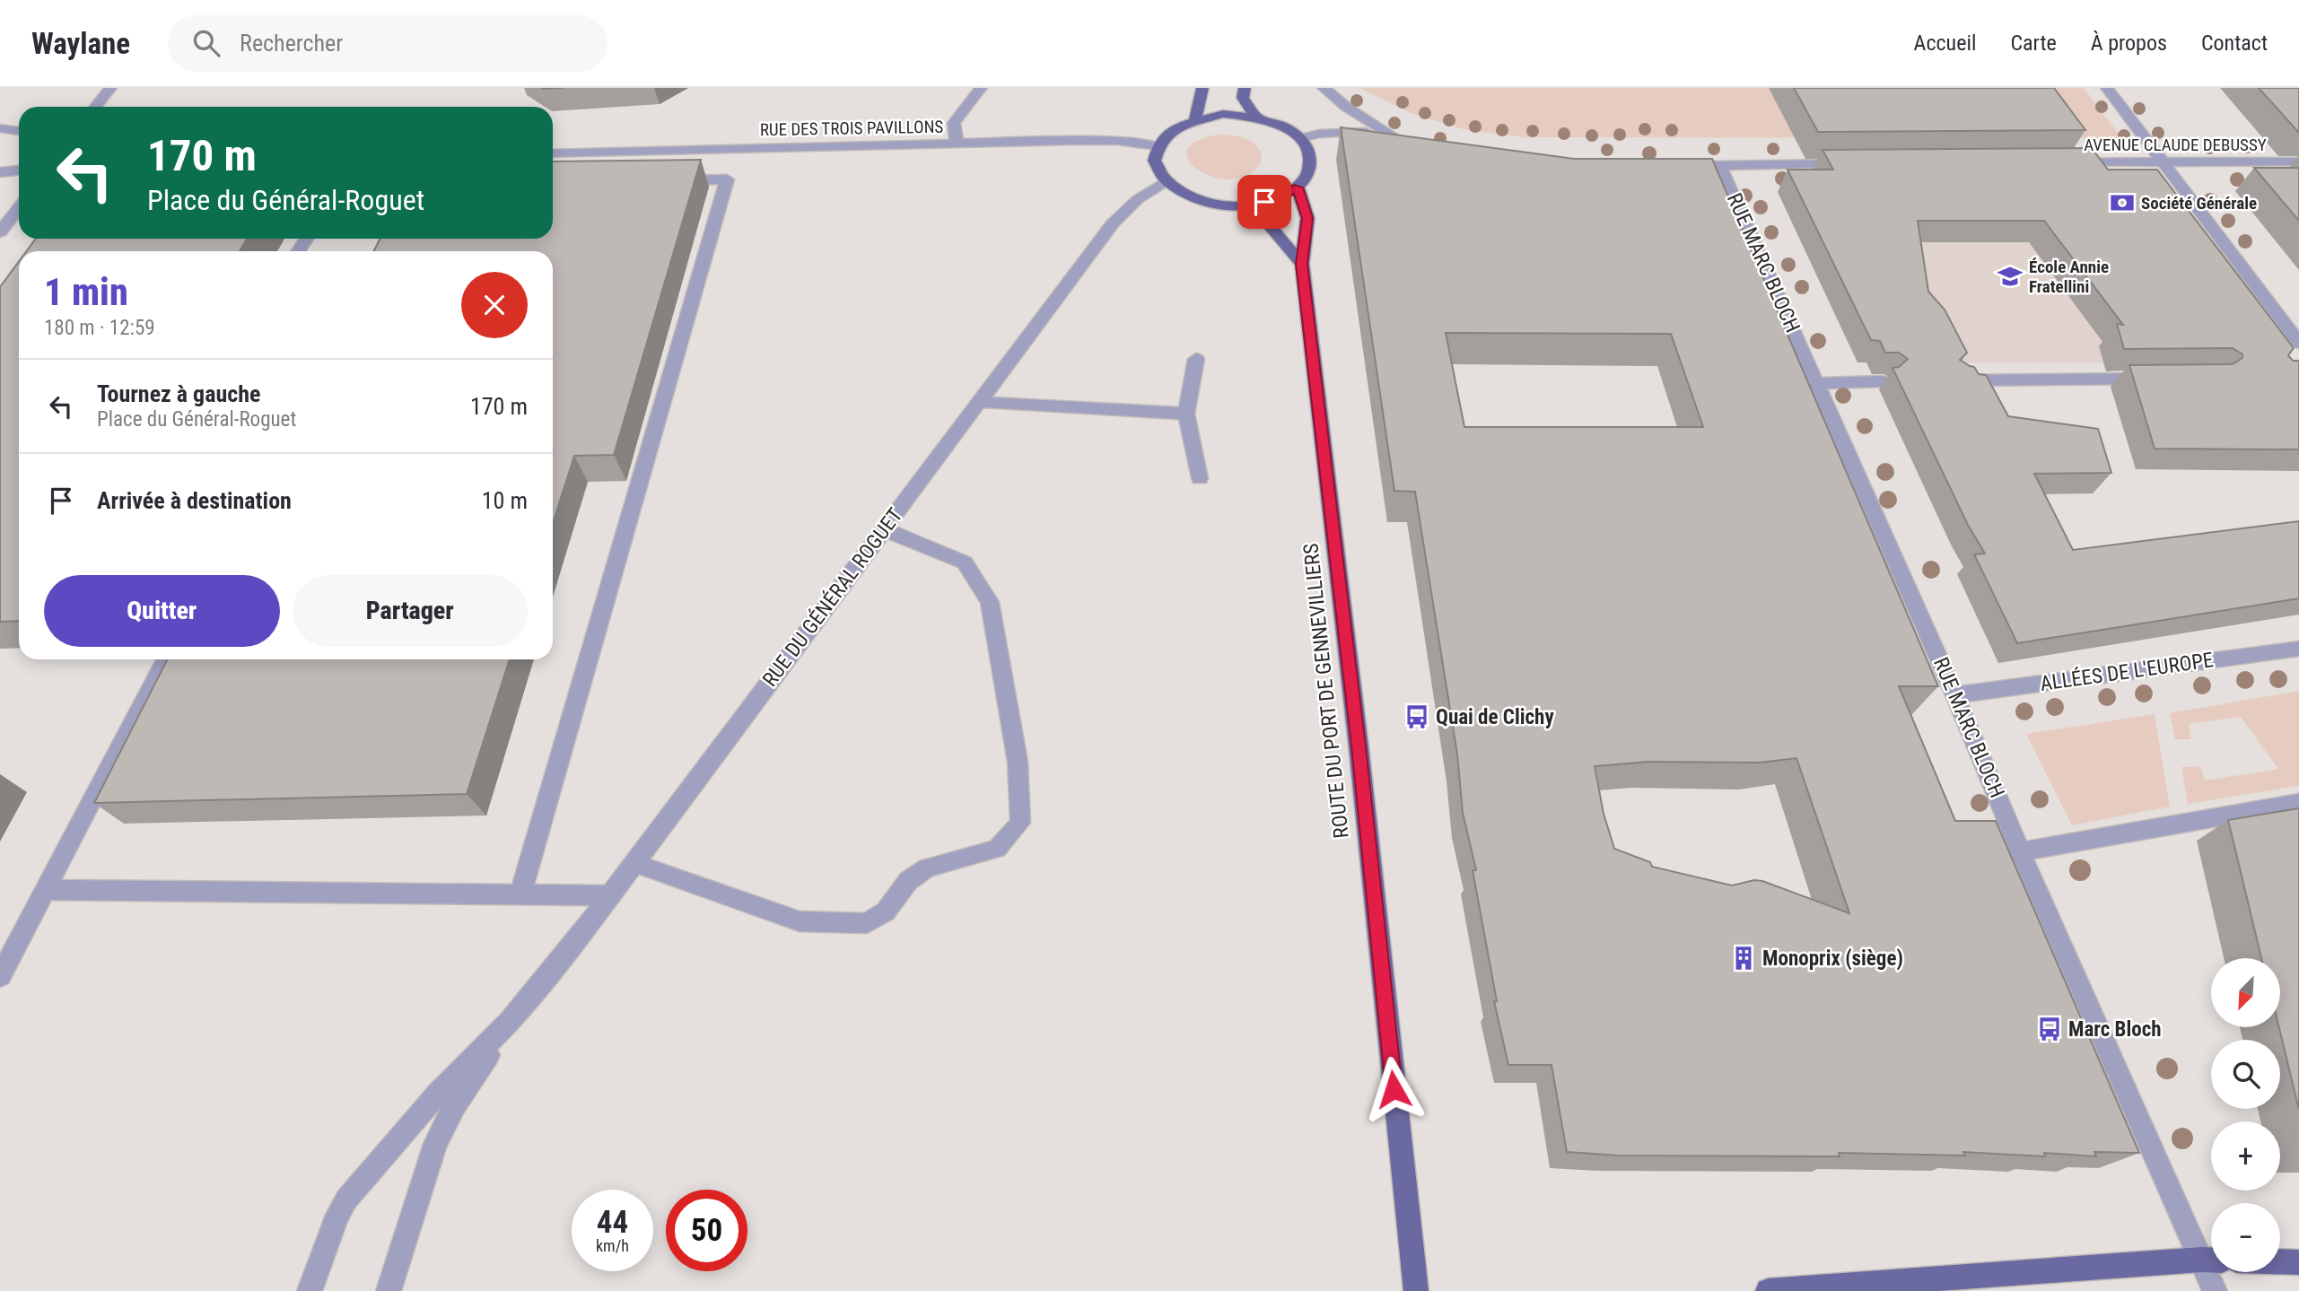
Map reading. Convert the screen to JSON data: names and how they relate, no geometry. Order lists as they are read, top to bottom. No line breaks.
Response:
{"streets":{"main road":["ROUTE DU PORT DE GENNEVILLIERS"],"street":["RUE DES TROIS PAVILLONS","AVENUE CLAUDE DEBUSSY","RUE MARC BLOCH","RUE DU GÉNÉRAL ROGUET","ALLÉES DE L'EUROPE"]},"crossings":[["RUE DES TROIS PAVILLONS","RUE DU GÉNÉRAL ROGUET"],["RUE DES TROIS PAVILLONS","ROUTE DU PORT DE GENNEVILLIERS"],["RUE MARC BLOCH","ALLÉES DE L'EUROPE"],["RUE DU GÉNÉRAL ROGUET","ROUTE DU PORT DE GENNEVILLIERS"]],"places":{"bank":["Société Générale"],"school or university":["École Annie Fratellini"],"bus stop":["Quai de Clichy","Marc Bloch"],"building":["Monoprix (siège)"]},"north":"bottom left","page":{"header":"Waylane","search":"Rechercher","nav":["Accueil","Carte","À propos","Contact"],"turn":["170 m","Place du Général-Roguet"],"heading":["1 min","180 m · 12:59"],"list":[{"name":"Tournez à gauche","note":"Place du Général-Roguet","value":"170 m"},{"name":"Arrivée à destination","value":"10 m"}],"buttons":["Quitter","Partager"],"map_buttons":["+","−"],"speed":"44 km/h","limit":"50"}}
